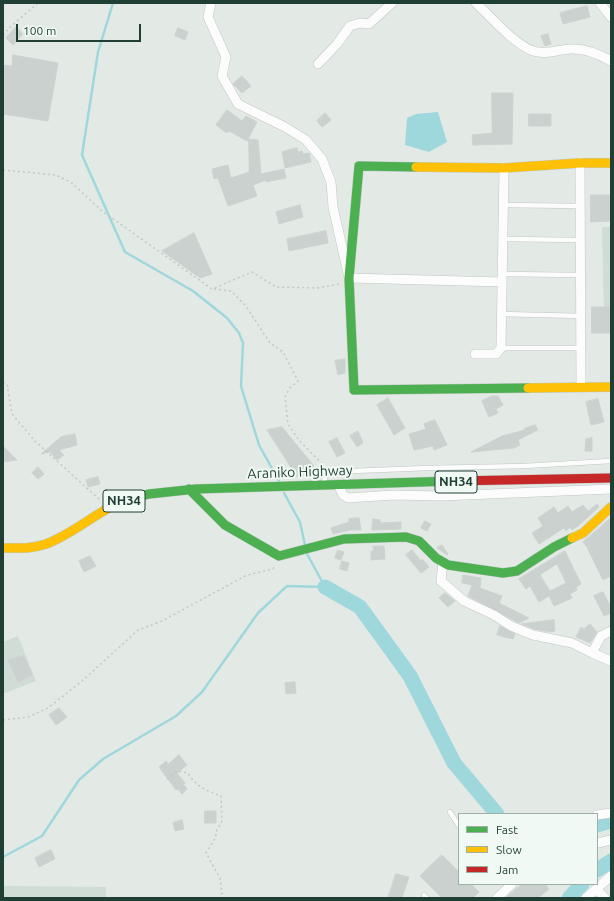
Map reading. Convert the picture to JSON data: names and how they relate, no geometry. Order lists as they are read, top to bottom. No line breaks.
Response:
{"streets":{"main road":["Araniko Highway","NH34"]},"legend":["Fast","Slow","Jam"],"scale_bar":"100 m"}
